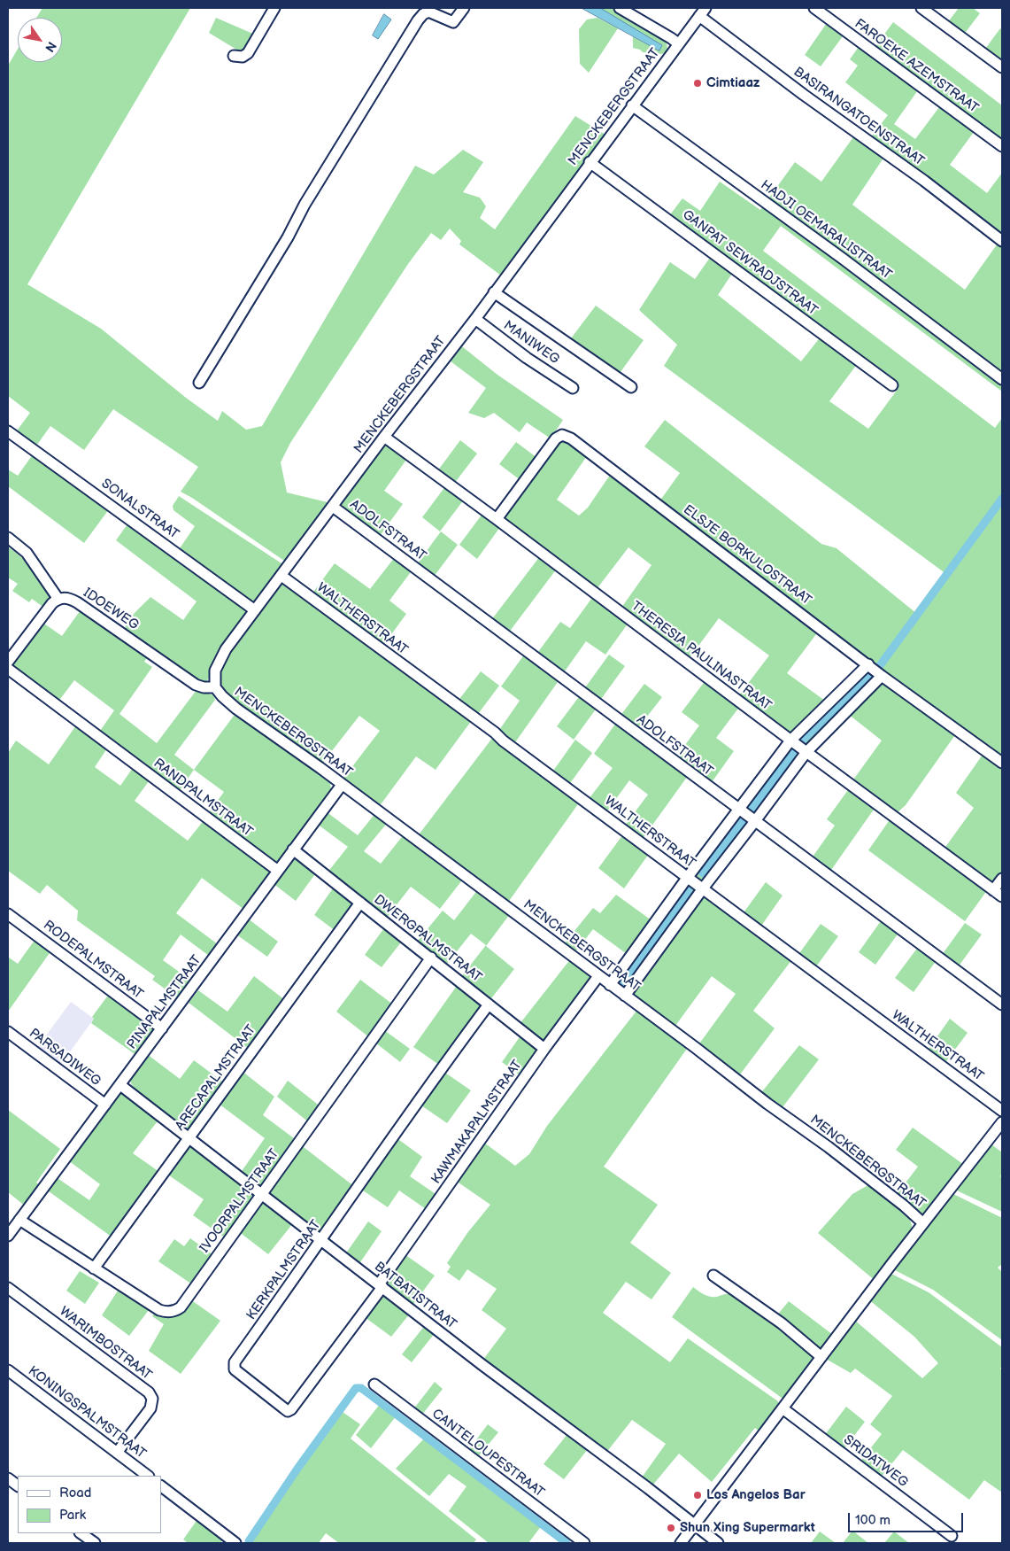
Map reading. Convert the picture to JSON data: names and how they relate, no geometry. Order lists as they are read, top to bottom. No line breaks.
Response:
{"streets":{"street":["FAROEKE AZEMSTRAAT","MENCKEBERGSTRAAT","BASIRANGATOENSTRAAT","HADJI OEMARALISTRAAT","GANPAT SEWRADJSTRAAT","MANIWEG","SONALSTRAAT","ADOLFSTRAAT","ELSJE BORKULOSTRAAT","IDOEWEG","WALTHERSTRAAT","THERESIA PAULINASTRAAT","RANDPALMSTRAAT","DWERGPALMSTRAAT","RODEPALMSTRAAT","PINAPALMSTRAAT","PARSADIWEG","ARECAPALMSTRAAT","KAWMAKAPALMSTRAAT","IVOORPALMSTRAAT","KERKPALMSTRAAT","BATBATISTRAAT","WARIMBOSTRAAT","KONINGSPALMSTRAAT","CANTELOUPESTRAAT","SRIDATWEG"]},"crossings":[["MENCKEBERGSTRAAT","BASIRANGATOENSTRAAT"],["MENCKEBERGSTRAAT","HADJI OEMARALISTRAAT"],["MENCKEBERGSTRAAT","GANPAT SEWRADJSTRAAT"],["MENCKEBERGSTRAAT","MANIWEG"],["MENCKEBERGSTRAAT","SONALSTRAAT"],["MENCKEBERGSTRAAT","ADOLFSTRAAT"],["MENCKEBERGSTRAAT","IDOEWEG"],["MENCKEBERGSTRAAT","WALTHERSTRAAT"],["MENCKEBERGSTRAAT","THERESIA PAULINASTRAAT"],["MENCKEBERGSTRAAT","PINAPALMSTRAAT"],["MENCKEBERGSTRAAT","KAWMAKAPALMSTRAAT"],["ELSJE BORKULOSTRAAT","THERESIA PAULINASTRAAT"],["RANDPALMSTRAAT","PINAPALMSTRAAT"],["DWERGPALMSTRAAT","PINAPALMSTRAAT"],["DWERGPALMSTRAAT","ARECAPALMSTRAAT"],["DWERGPALMSTRAAT","KAWMAKAPALMSTRAAT"],["DWERGPALMSTRAAT","IVOORPALMSTRAAT"],["DWERGPALMSTRAAT","KERKPALMSTRAAT"],["RODEPALMSTRAAT","PINAPALMSTRAAT"],["PINAPALMSTRAAT","PARSADIWEG"],["PINAPALMSTRAAT","IVOORPALMSTRAAT"],["PINAPALMSTRAAT","BATBATISTRAAT"],["ARECAPALMSTRAAT","IVOORPALMSTRAAT"],["ARECAPALMSTRAAT","BATBATISTRAAT"],["KAWMAKAPALMSTRAAT","KERKPALMSTRAAT"],["KAWMAKAPALMSTRAAT","BATBATISTRAAT"],["IVOORPALMSTRAAT","BATBATISTRAAT"],["KERKPALMSTRAAT","BATBATISTRAAT"],["WARIMBOSTRAAT","KONINGSPALMSTRAAT"]],"places":["Cimtiaaz","Los Angelos Bar","Shun Xing Supermarkt"],"legend":["Road","Park"],"scale_bar":"100 m","north":"bottom right"}
